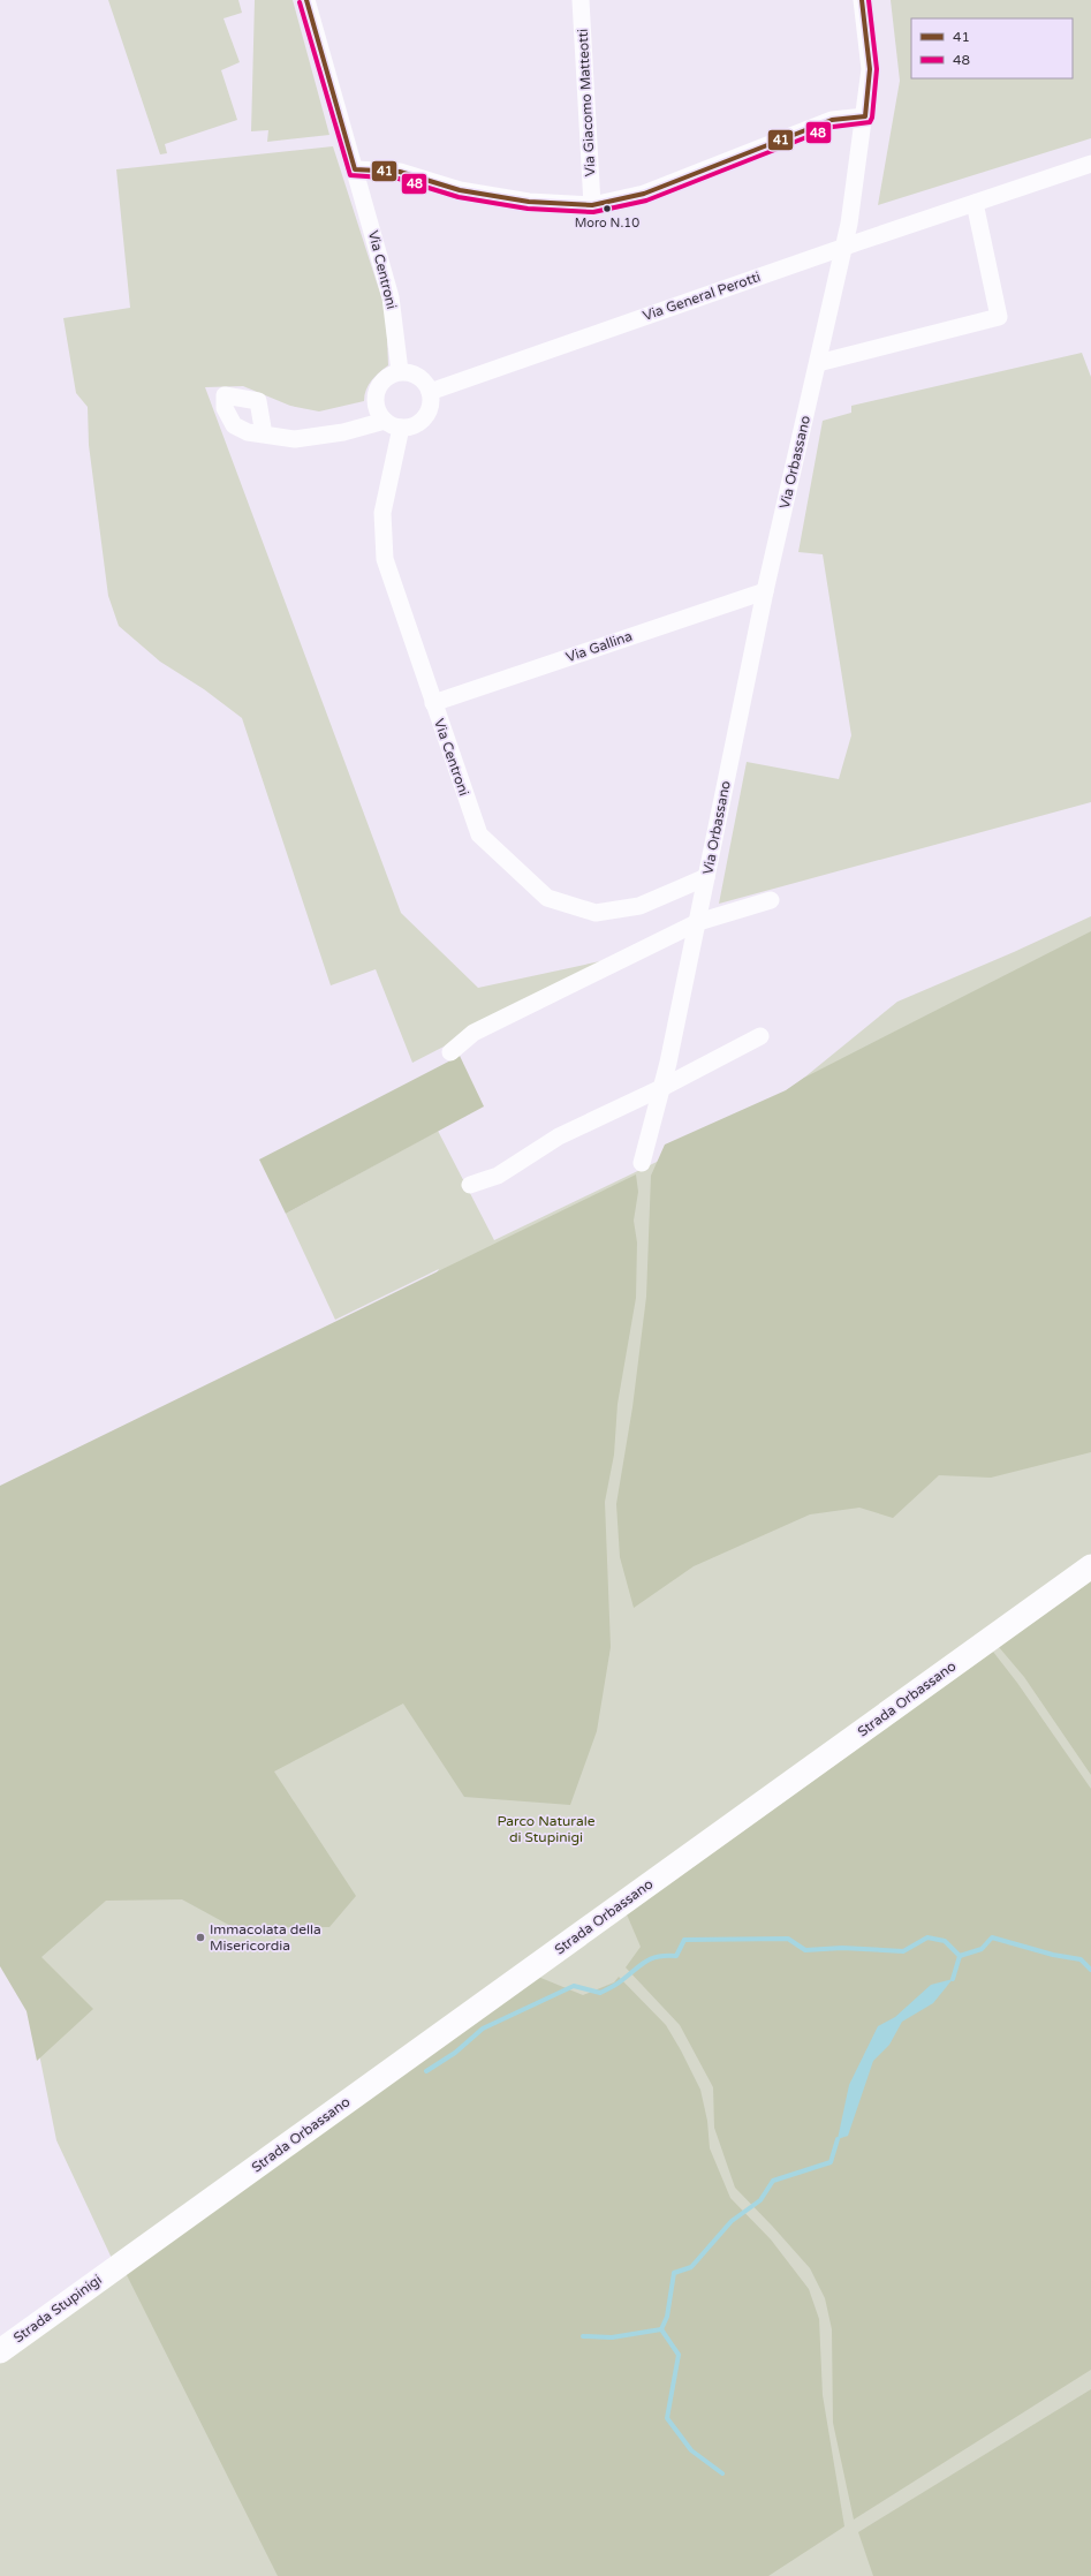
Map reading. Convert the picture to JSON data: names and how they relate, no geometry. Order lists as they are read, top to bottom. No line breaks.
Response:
{"streets":{"main road":["Strada Orbassano","Strada Stupinigi"],"street":["Via Giacomo Matteotti","Via Centroni","Via General Perotti","Via Orbassano","Via Gallina"]},"crossings":[["Via Centroni","Via General Perotti"],["Via Centroni","Via Orbassano"],["Via Centroni","Via Gallina"],["Via General Perotti","Via Orbassano"],["Via Orbassano","Via Gallina"],["Strada Orbassano","Strada Stupinigi"]],"parks":["Parco Naturale di Stupinigi"],"places":["Moro N.10","Immacolata della Misericordia"],"lines":["transit line 41","transit line 48"],"legend":["41","48"]}
